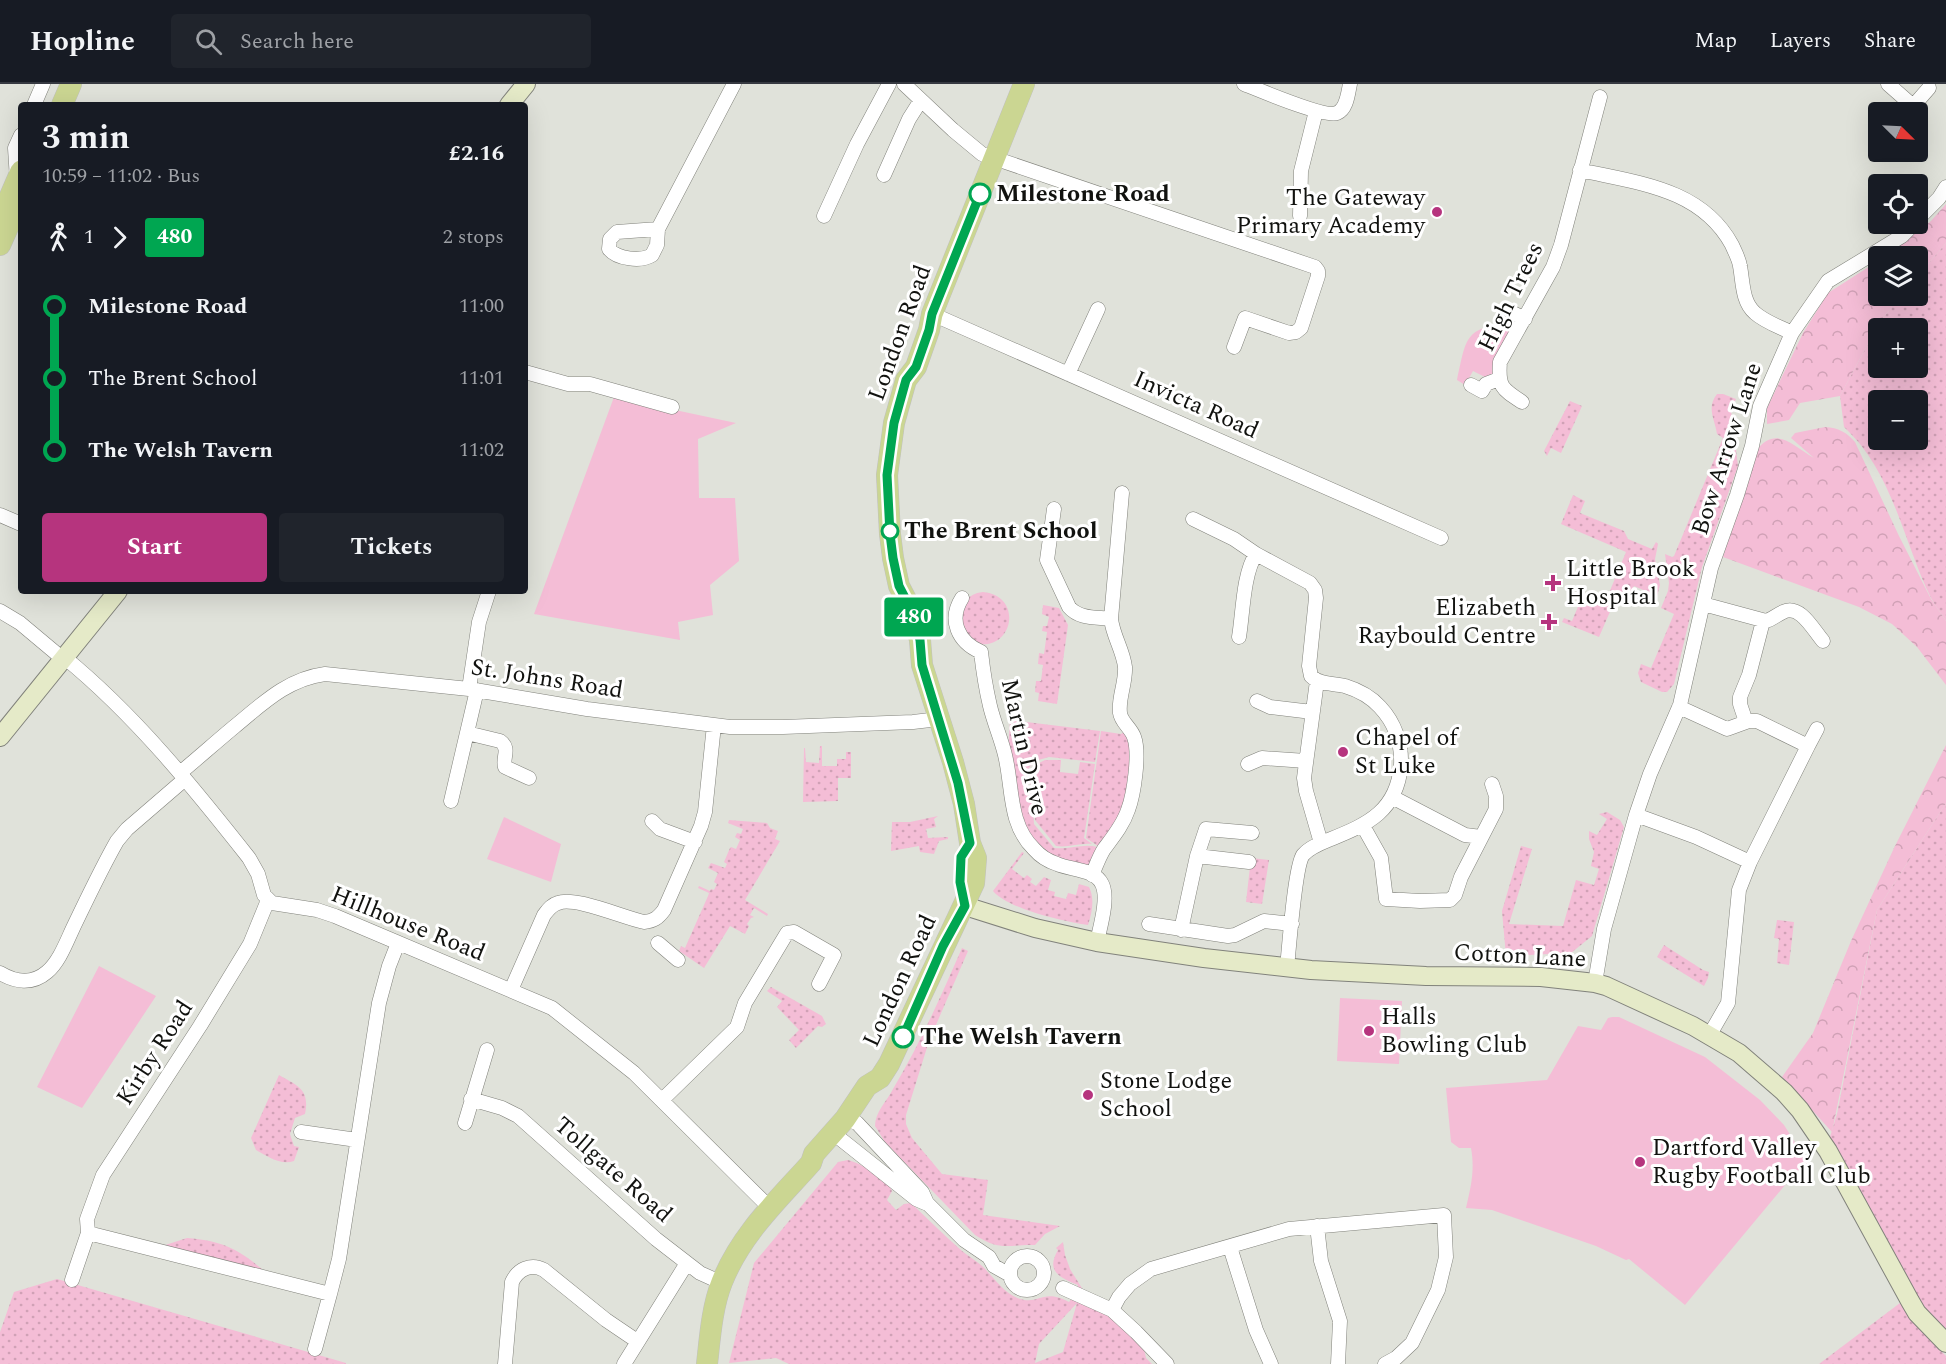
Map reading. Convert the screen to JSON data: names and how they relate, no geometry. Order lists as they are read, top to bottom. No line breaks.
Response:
{"streets":{"main road":["London Road","Cotton Lane"],"street":["High Trees","Invicta Road","Bow Arrow Lane","St. Johns Road","Martin Drive","Hillhouse Road","Kirby Road","Tollgate Road"]},"crossings":[["London Road","Invicta Road"],["London Road","St. Johns Road"],["London Road","Hillhouse Road"],["London Road","Cotton Lane"],["London Road","Tollgate Road"],["Bow Arrow Lane","Cotton Lane"],["Hillhouse Road","Kirby Road"]],"places":{"other":["Milestone Road","The Gateway Primary Academy","The Brent School","Chapel of St Luke","Halls Bowling Club","The Welsh Tavern","Stone Lodge School","Dartford Valley Rugby Football Club"],"health":["Little Brook Hospital","Elizabeth Raybould Centre"]},"lines":["bus line 480"],"north":"bottom right","page":{"header":"Hopline","search":"Search here","nav":["Map","Layers","Share"],"on_map":"480","map_buttons":["+","−"],"heading":["3 min","10:59 – 11:02 · Bus","£2.16"],"legs":["1","480","2 stops"],"list":[{"name":"Milestone Road","value":"11:00"},{"name":"The Brent School","value":"11:01"},{"name":"The Welsh Tavern","value":"11:02"}],"buttons":["Start","Tickets"]}}
